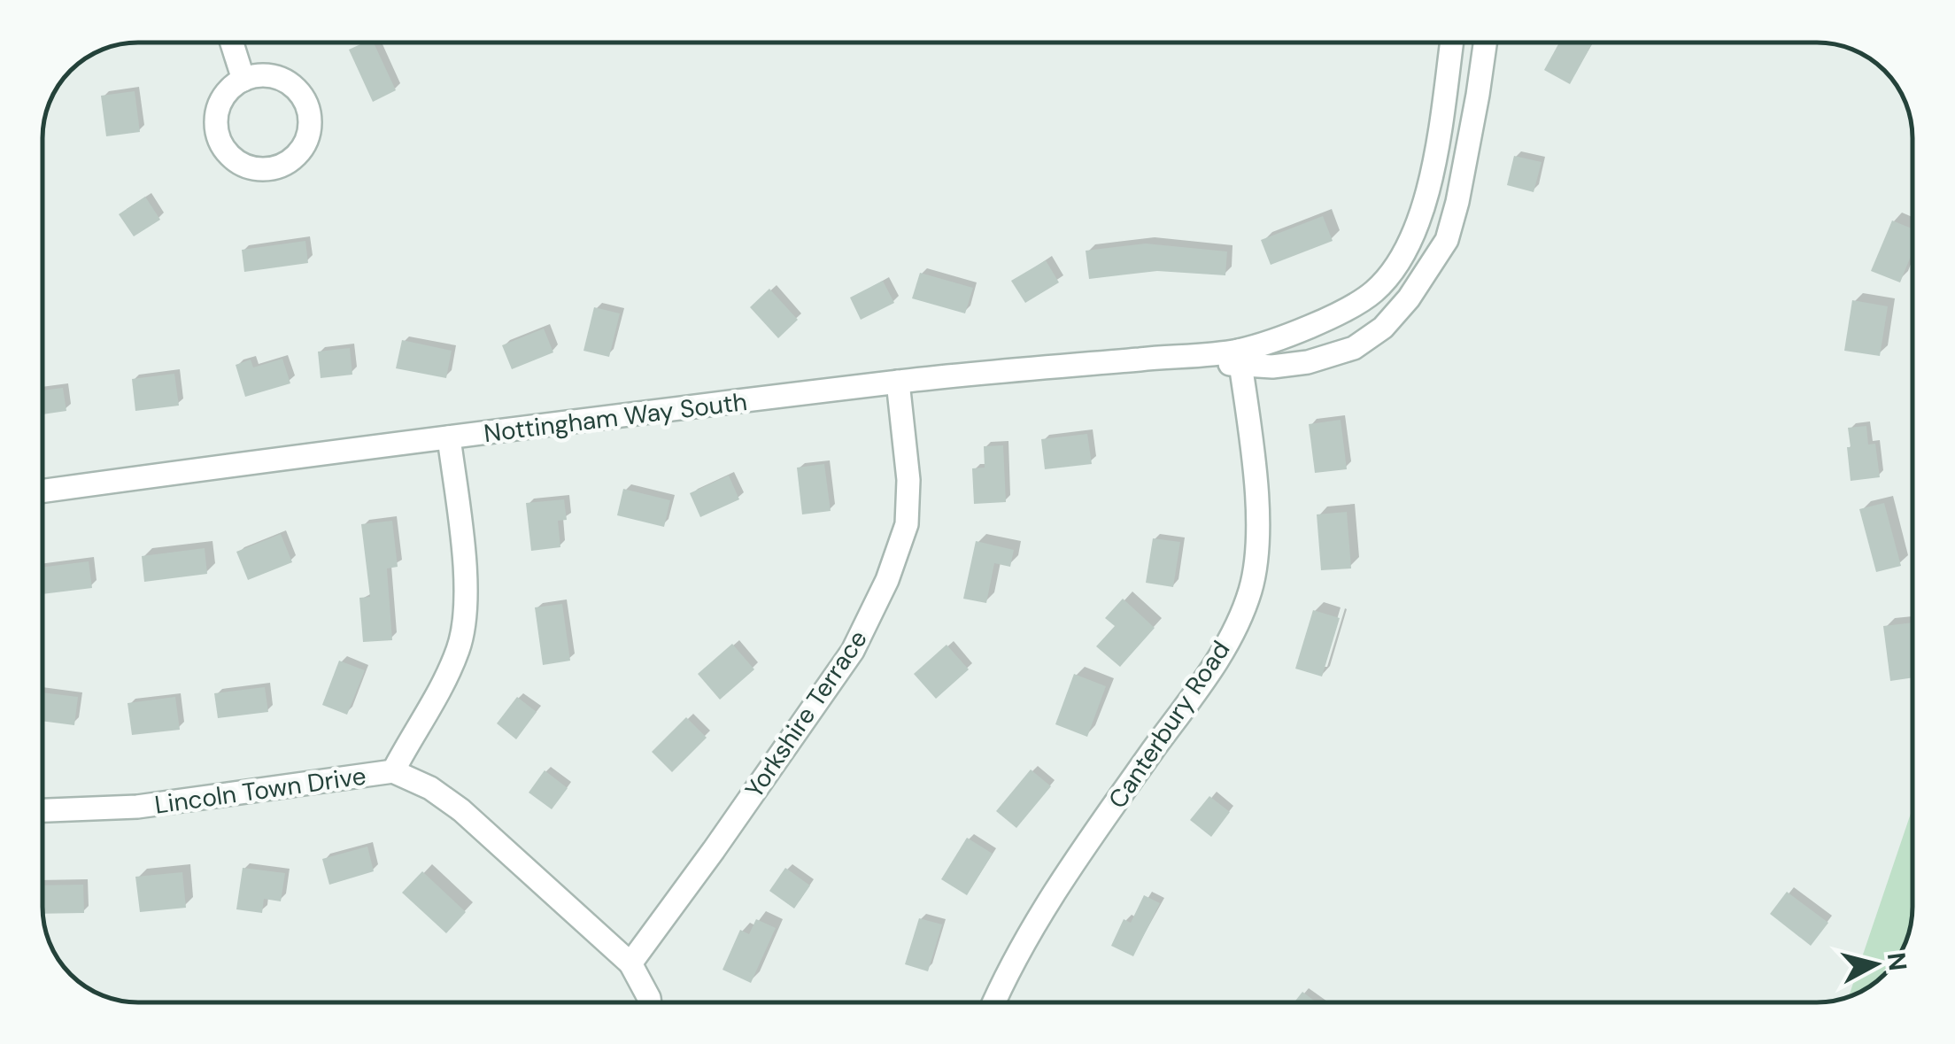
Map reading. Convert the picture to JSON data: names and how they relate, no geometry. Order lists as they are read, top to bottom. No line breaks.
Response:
{"streets":{"street":["Nottingham Way South","Yorkshire Terrace","Canterbury Road","Lincoln Town Drive"]},"crossings":[["Nottingham Way South","Yorkshire Terrace"],["Nottingham Way South","Canterbury Road"],["Yorkshire Terrace","Lincoln Town Drive"]],"north":"right"}
